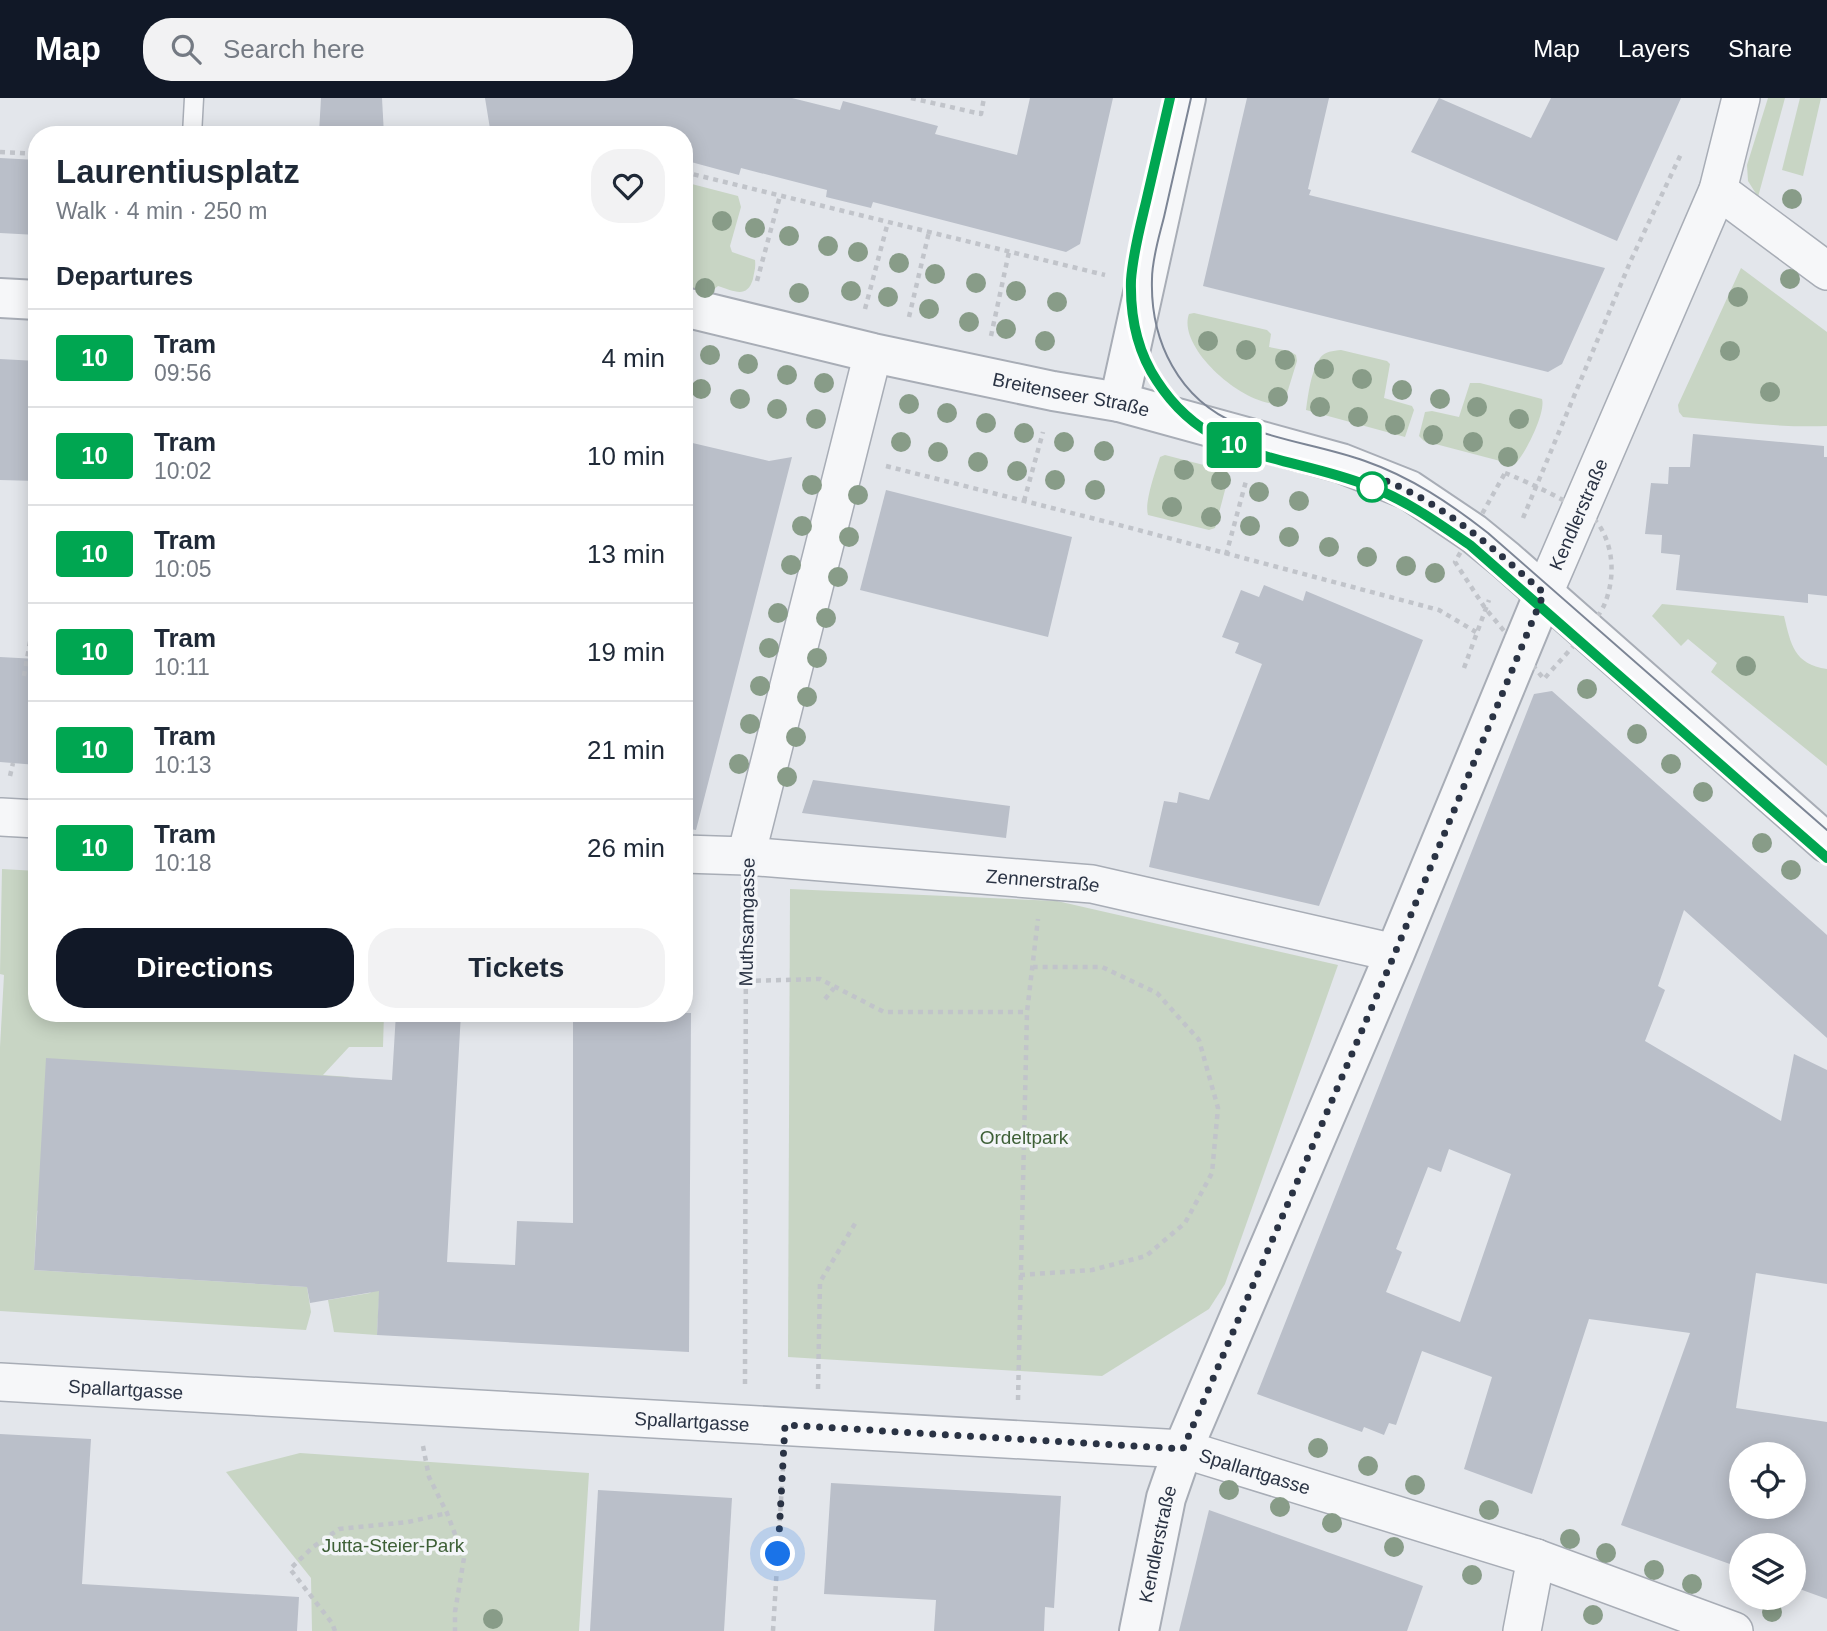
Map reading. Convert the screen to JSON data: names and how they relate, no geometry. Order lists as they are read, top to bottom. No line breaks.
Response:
{"streets":{"street":["Breitenseer Straße","Kendlerstraße","Zennerstraße","Muthsamgasse","Spallartgasse"]},"crossings":[["Breitenseer Straße","Kendlerstraße"],["Breitenseer Straße","Muthsamgasse"],["Kendlerstraße","Zennerstraße"],["Kendlerstraße","Spallartgasse"],["Zennerstraße","Muthsamgasse"],["Muthsamgasse","Spallartgasse"]],"parks":["Ordeltpark","Jutta-Steier-Park"],"lines":["tram line 10"],"page":{"header":"Map","search":"Search here","nav":["Map","Layers","Share"],"on_map":"10","heading":[["Laurentiusplatz","Walk · 4 min · 250 m"],"Departures"],"list":[{"mark":"10","name":"Tram","note":"09:56","value":"4 min"},{"mark":"10","name":"Tram","note":"10:02","value":"10 min"},{"mark":"10","name":"Tram","note":"10:05","value":"13 min"},{"mark":"10","name":"Tram","note":"10:11","value":"19 min"},{"mark":"10","name":"Tram","note":"10:13","value":"21 min"},{"mark":"10","name":"Tram","note":"10:18","value":"26 min"}],"buttons":["Directions","Tickets"]}}
